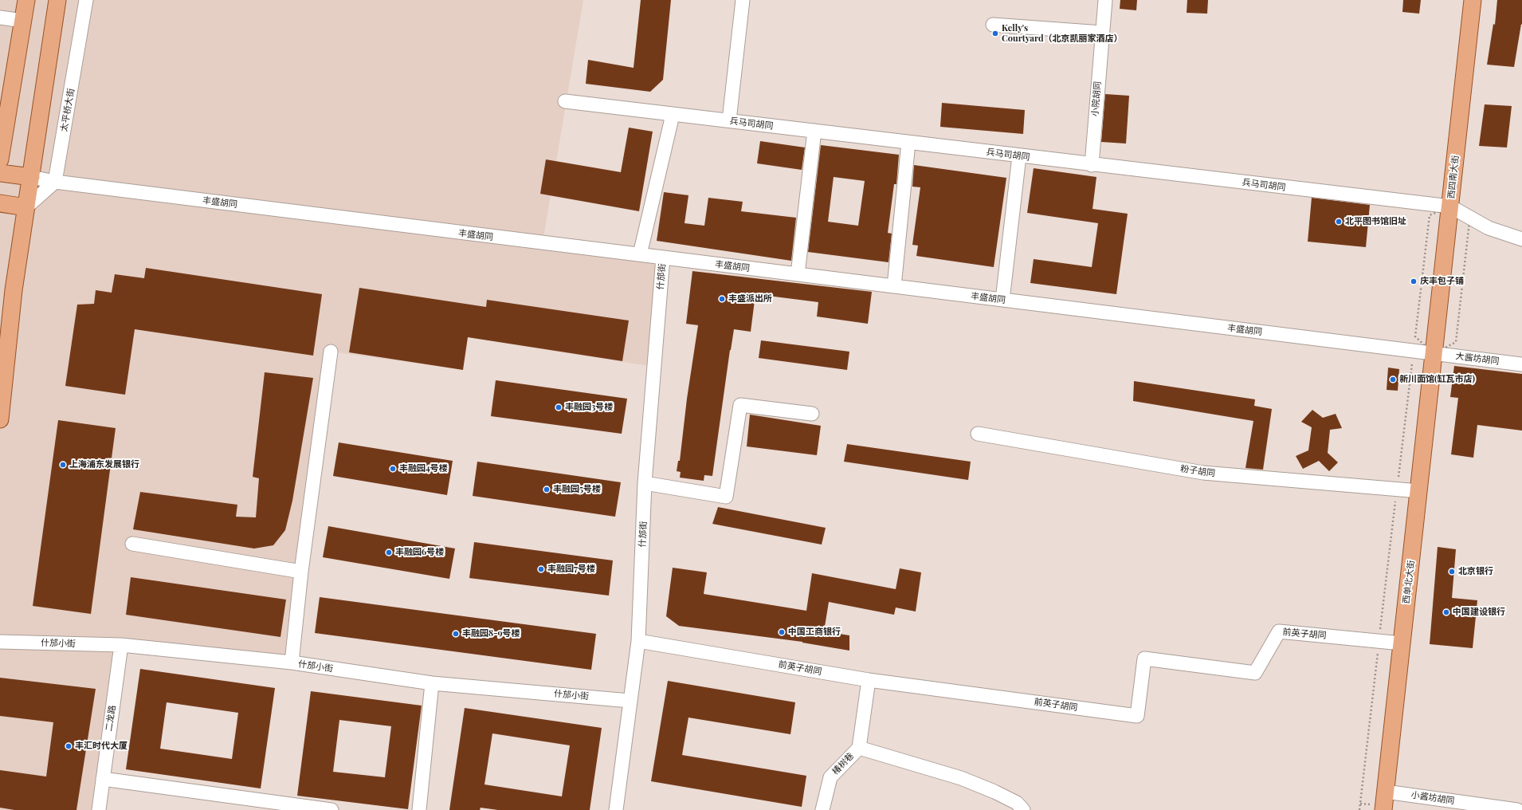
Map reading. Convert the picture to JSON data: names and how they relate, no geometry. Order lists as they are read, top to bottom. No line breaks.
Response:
{"streets":{"main road":["西四南大街","西单北大街"],"street":["小院胡同","太平桥大街","兵马司胡同","丰盛胡同","什邡街","大酱坊胡同","粉子胡同","前英子胡同","什邡小街","二龙路","椿树巷","小酱坊胡同"]},"crossings":[["小院胡同","兵马司胡同"],["太平桥大街","丰盛胡同"],["兵马司胡同","西四南大街"],["西四南大街","丰盛胡同"],["西四南大街","大酱坊胡同"],["西四南大街","西单北大街"],["丰盛胡同","什邡街"],["丰盛胡同","大酱坊胡同"],["丰盛胡同","西单北大街"],["什邡街","前英子胡同"],["什邡街","什邡小街"],["大酱坊胡同","西单北大街"],["粉子胡同","西单北大街"],["西单北大街","前英子胡同"],["西单北大街","小酱坊胡同"],["前英子胡同","椿树巷"],["什邡小街","二龙路"]],"places":["Kelly's Courtyard（北京凯丽家酒店）","北平图书馆旧址","庆丰包子铺","丰盛派出所","新川面馆(缸瓦市店)","丰融园3号楼","上海浦东发展银行","丰融园4号楼","丰融园5号楼","丰融园6号楼","丰融园7号楼","北京银行","中国建设银行","中国工商银行","丰融园8-9号楼","丰汇时代大厦"]}
